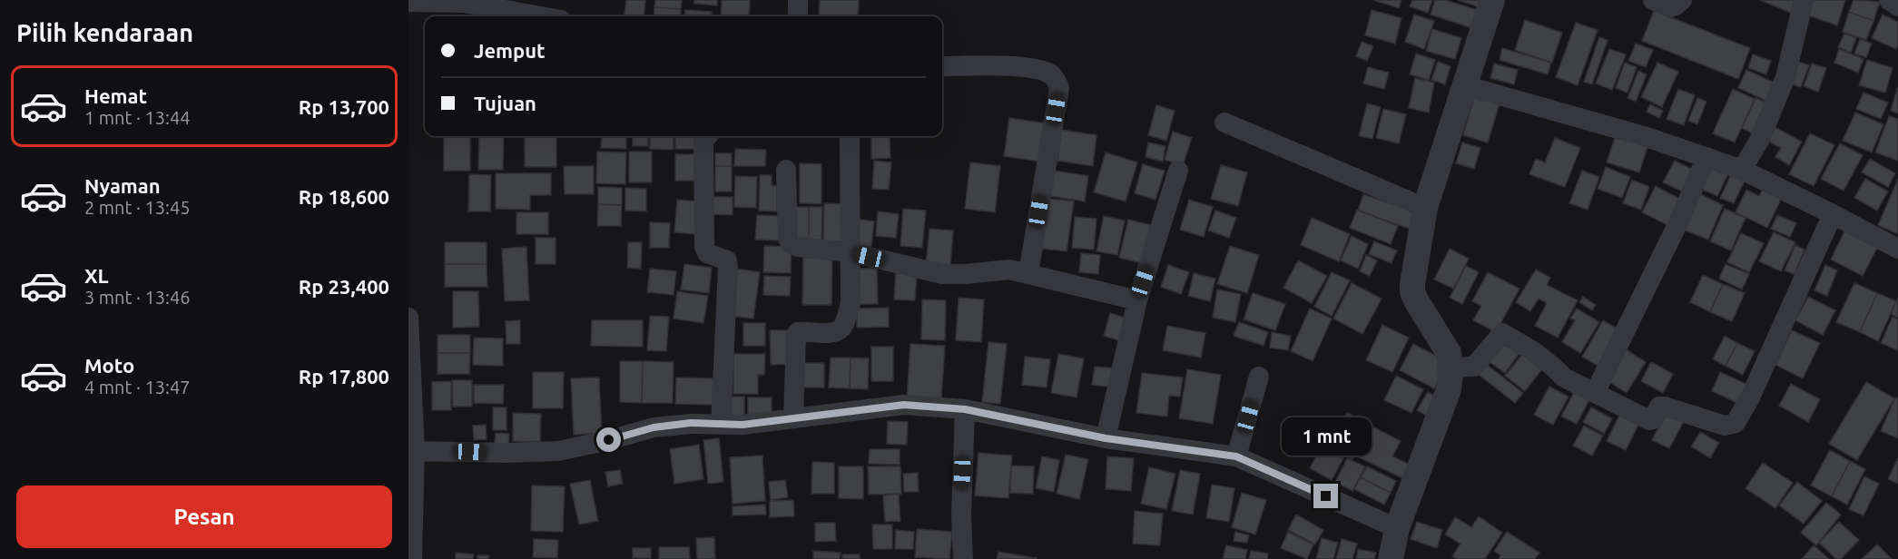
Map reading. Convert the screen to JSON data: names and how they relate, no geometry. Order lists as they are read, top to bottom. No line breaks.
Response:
{"page":{"heading":"Pilih kendaraan","banner":["Jemput","Tujuan"],"list":[{"name":"Hemat","note":"1 mnt · 13:44","value":"Rp 13,700"},{"name":"Nyaman","note":"2 mnt · 13:45","value":"Rp 18,600"},{"name":"XL","note":"3 mnt · 13:46","value":"Rp 23,400"},{"name":"Moto","note":"4 mnt · 13:47","value":"Rp 17,800"}],"bubble":"1 mnt","buttons":"Pesan"}}
